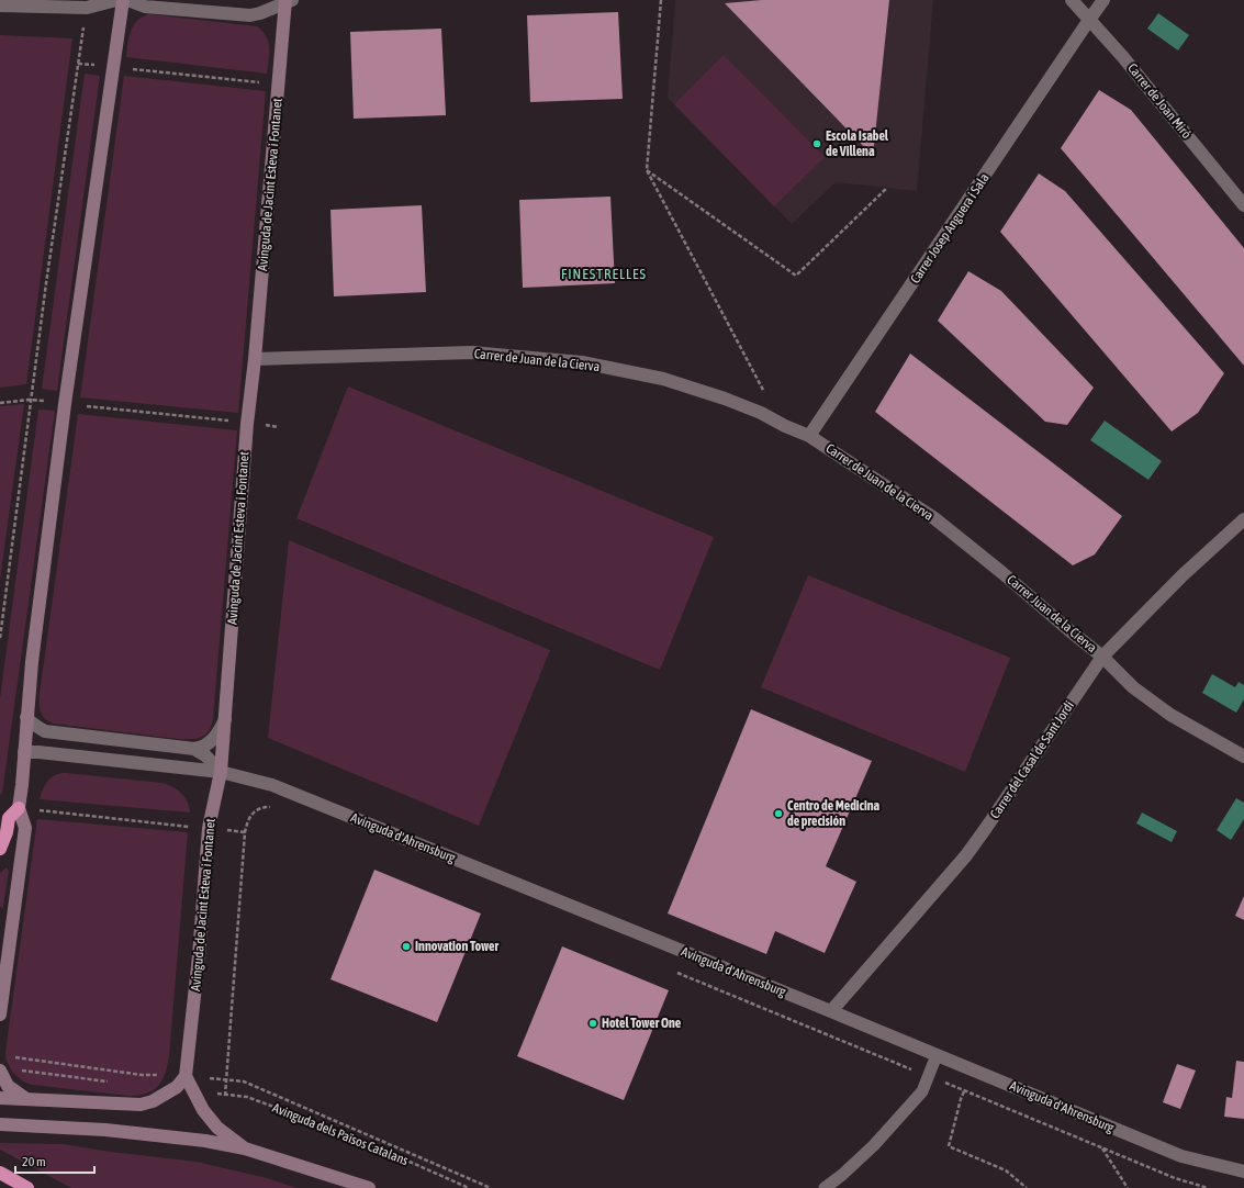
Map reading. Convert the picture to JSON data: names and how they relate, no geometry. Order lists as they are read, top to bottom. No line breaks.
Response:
{"streets":{"street":["Carrer de Joan Miró","Avinguda de Jacint Esteva i Fontanet","Carrer Josep Anguera i Sala","Carrer de Juan de la Cierva","Carrer Juan de la Cierva","Carrer del Casal de Sant Jordi","Avinguda d'Ahrensburg"],"path":["Avinguda dels Països Catalans"]},"crossings":[["Carrer de Joan Miró","Carrer Josep Anguera i Sala"],["Avinguda de Jacint Esteva i Fontanet","Carrer de Juan de la Cierva"],["Avinguda de Jacint Esteva i Fontanet","Avinguda d'Ahrensburg"],["Carrer Josep Anguera i Sala","Carrer de Juan de la Cierva"],["Carrer de Juan de la Cierva","Carrer Juan de la Cierva"],["Carrer Juan de la Cierva","Carrer del Casal de Sant Jordi"],["Carrer del Casal de Sant Jordi","Avinguda d'Ahrensburg"]],"districts":["FINESTRELLES"],"places":["Escola Isabel de Villena","Centro de Medicina de precisión","Innovation Tower","Hotel Tower One"],"scale_bar":"20 m"}
